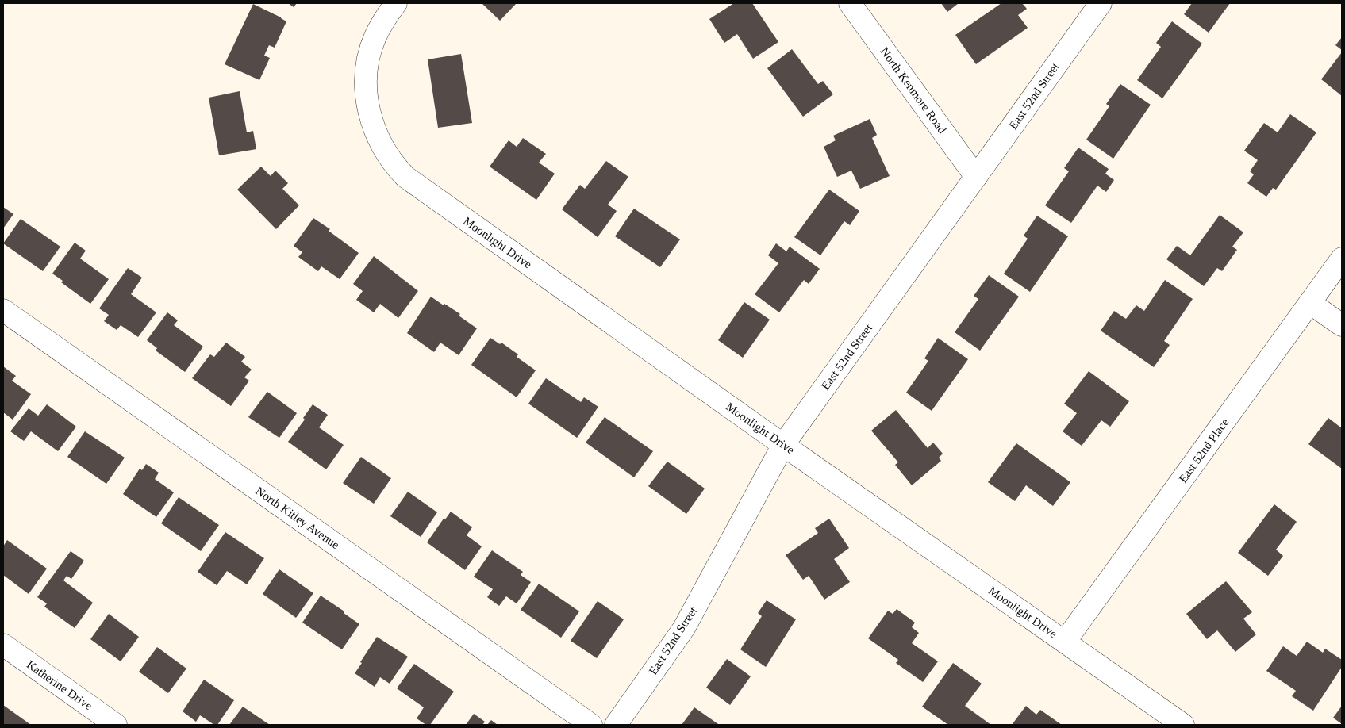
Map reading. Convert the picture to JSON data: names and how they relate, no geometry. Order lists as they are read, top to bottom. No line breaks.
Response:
{"streets":{"street":["North Kenmore Road","East 52nd Street","Moonlight Drive","East 52nd Place","North Kitley Avenue","Katherine Drive"]},"crossings":[["North Kenmore Road","East 52nd Street"],["East 52nd Street","Moonlight Drive"],["Moonlight Drive","East 52nd Place"]]}
